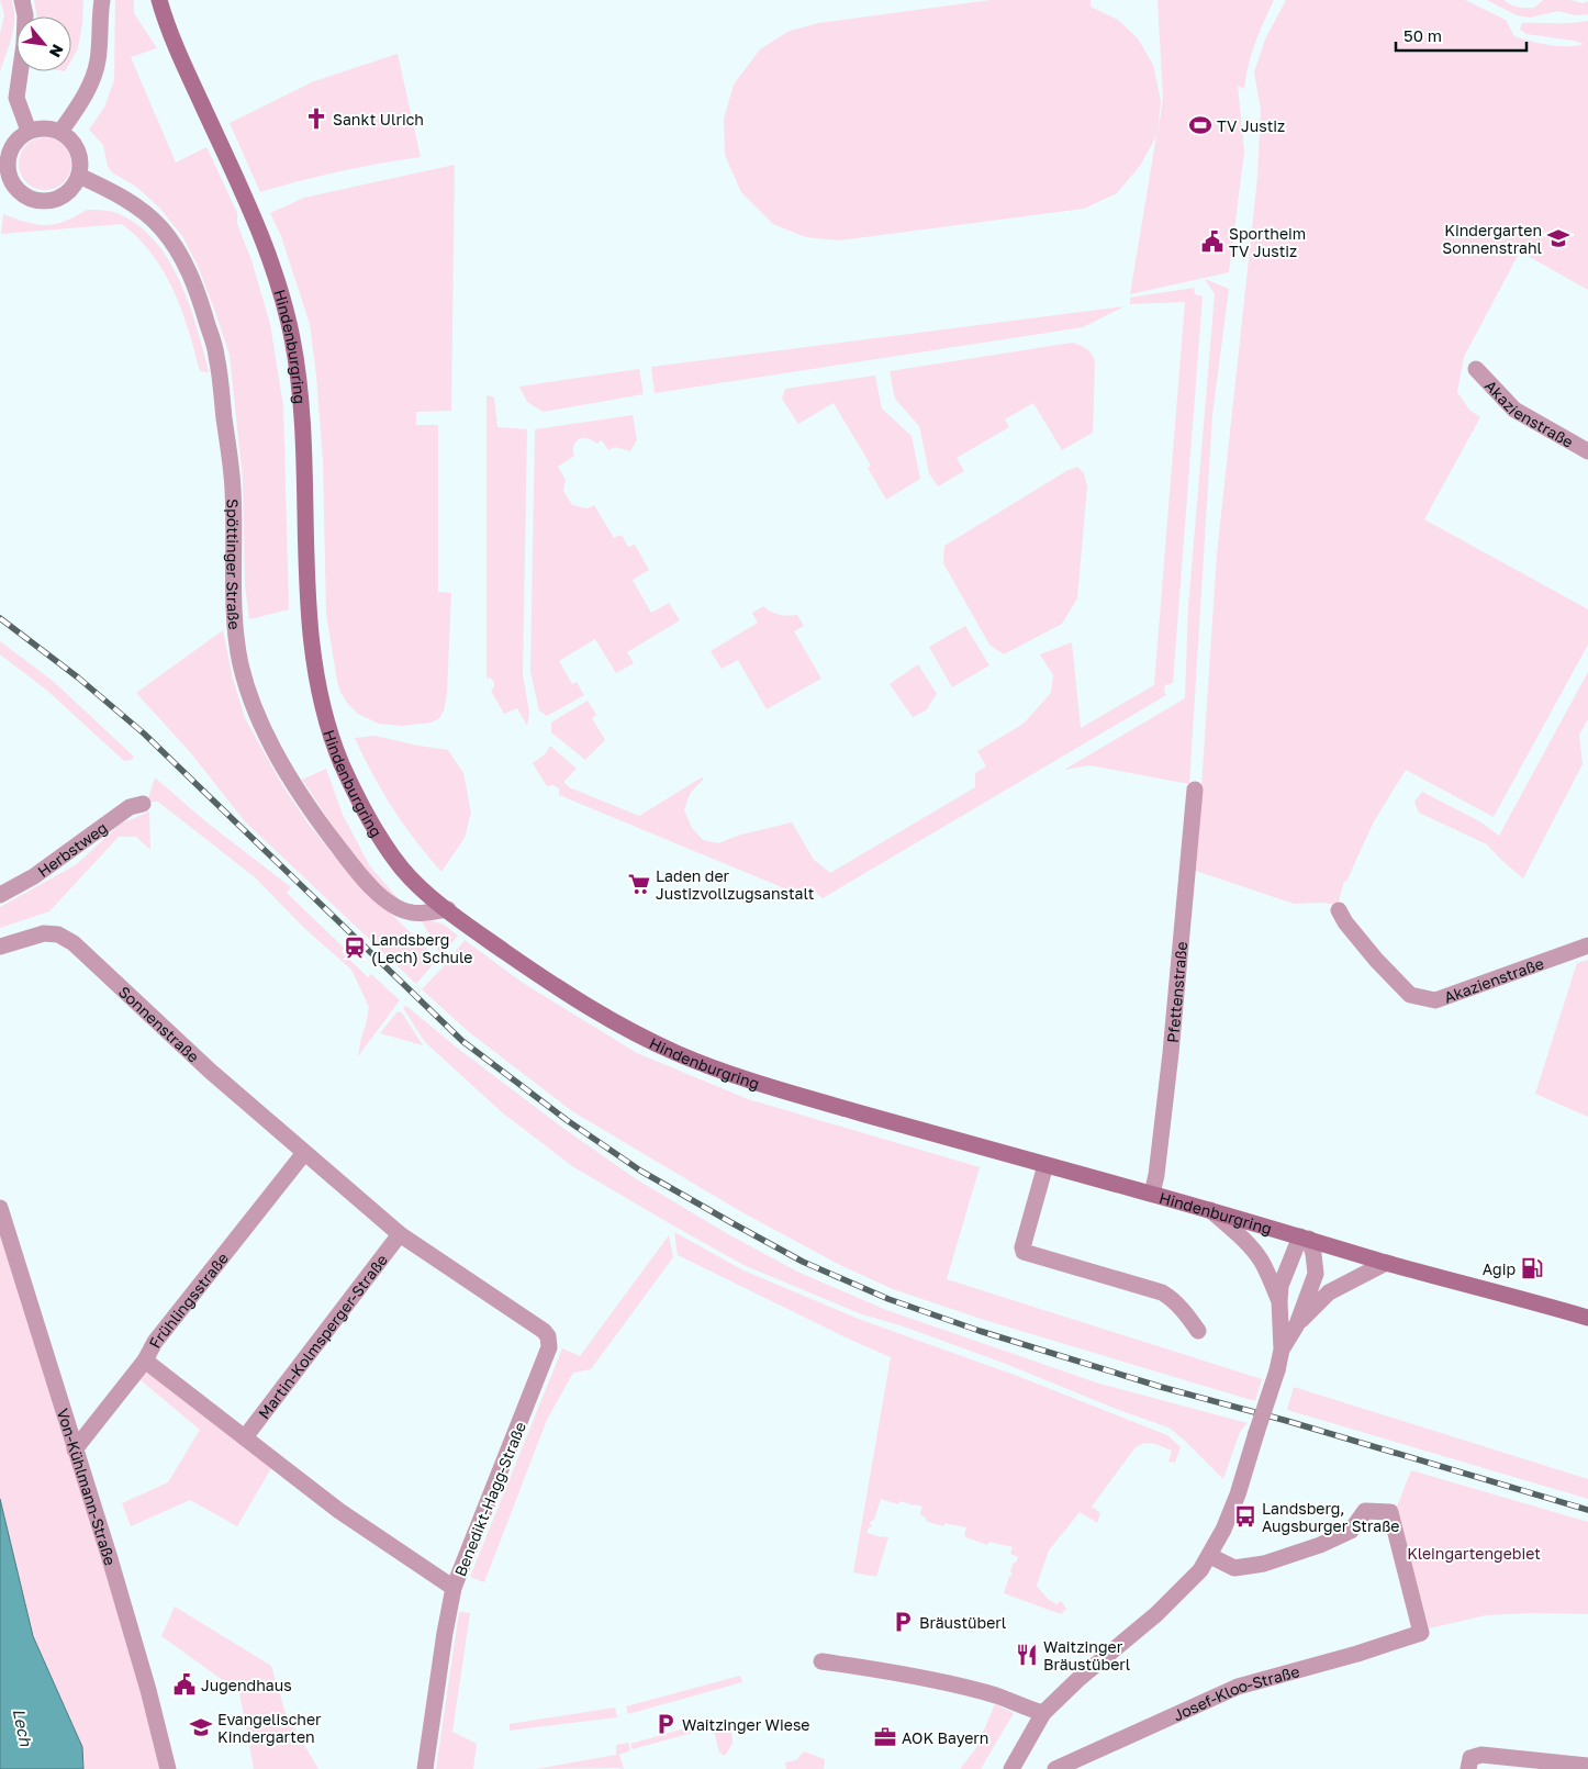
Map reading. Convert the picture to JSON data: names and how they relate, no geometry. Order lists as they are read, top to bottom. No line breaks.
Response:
{"streets":{"main road":["Hindenburgring"],"street":["Akazienstraße","Spöttinger Straße","Herbstweg","Pfettenstraße","Sonnenstraße","Frühlingsstraße","Martin-Kolmsperger-Straße","Von-Kühlmann-Straße","Benedikt-Hagg-Straße","Josef-Kloo-Straße"]},"crossings":[["Hindenburgring","Spöttinger Straße"],["Hindenburgring","Pfettenstraße"],["Sonnenstraße","Frühlingsstraße"],["Sonnenstraße","Benedikt-Hagg-Straße"],["Frühlingsstraße","Von-Kühlmann-Straße"],["Frühlingsstraße","Benedikt-Hagg-Straße"],["Martin-Kolmsperger-Straße","Benedikt-Hagg-Straße"]],"water":["Lech"],"parks":["Kleingartengebiet"],"places":{"church":["Sankt Ulrich"],"sports":["TV Justiz"],"school or university":["Kindergarten Sonnenstrahl","Evangelischer Kindergarten"],"public building":["Sportheim TV Justiz","Jugendhaus"],"supermarket":["Laden der Justizvollzugsanstalt"],"station":["Landsberg (Lech) Schule"],"fuel station":["Agip"],"bus stop":["Landsberg, Augsburger Straße"],"parking":["Bräustüberl","Waitzinger Wiese"],"restaurant":["Waitzinger Bräustüberl"],"office":["AOK Bayern"]},"scale_bar":"50 m","north":"bottom right"}
